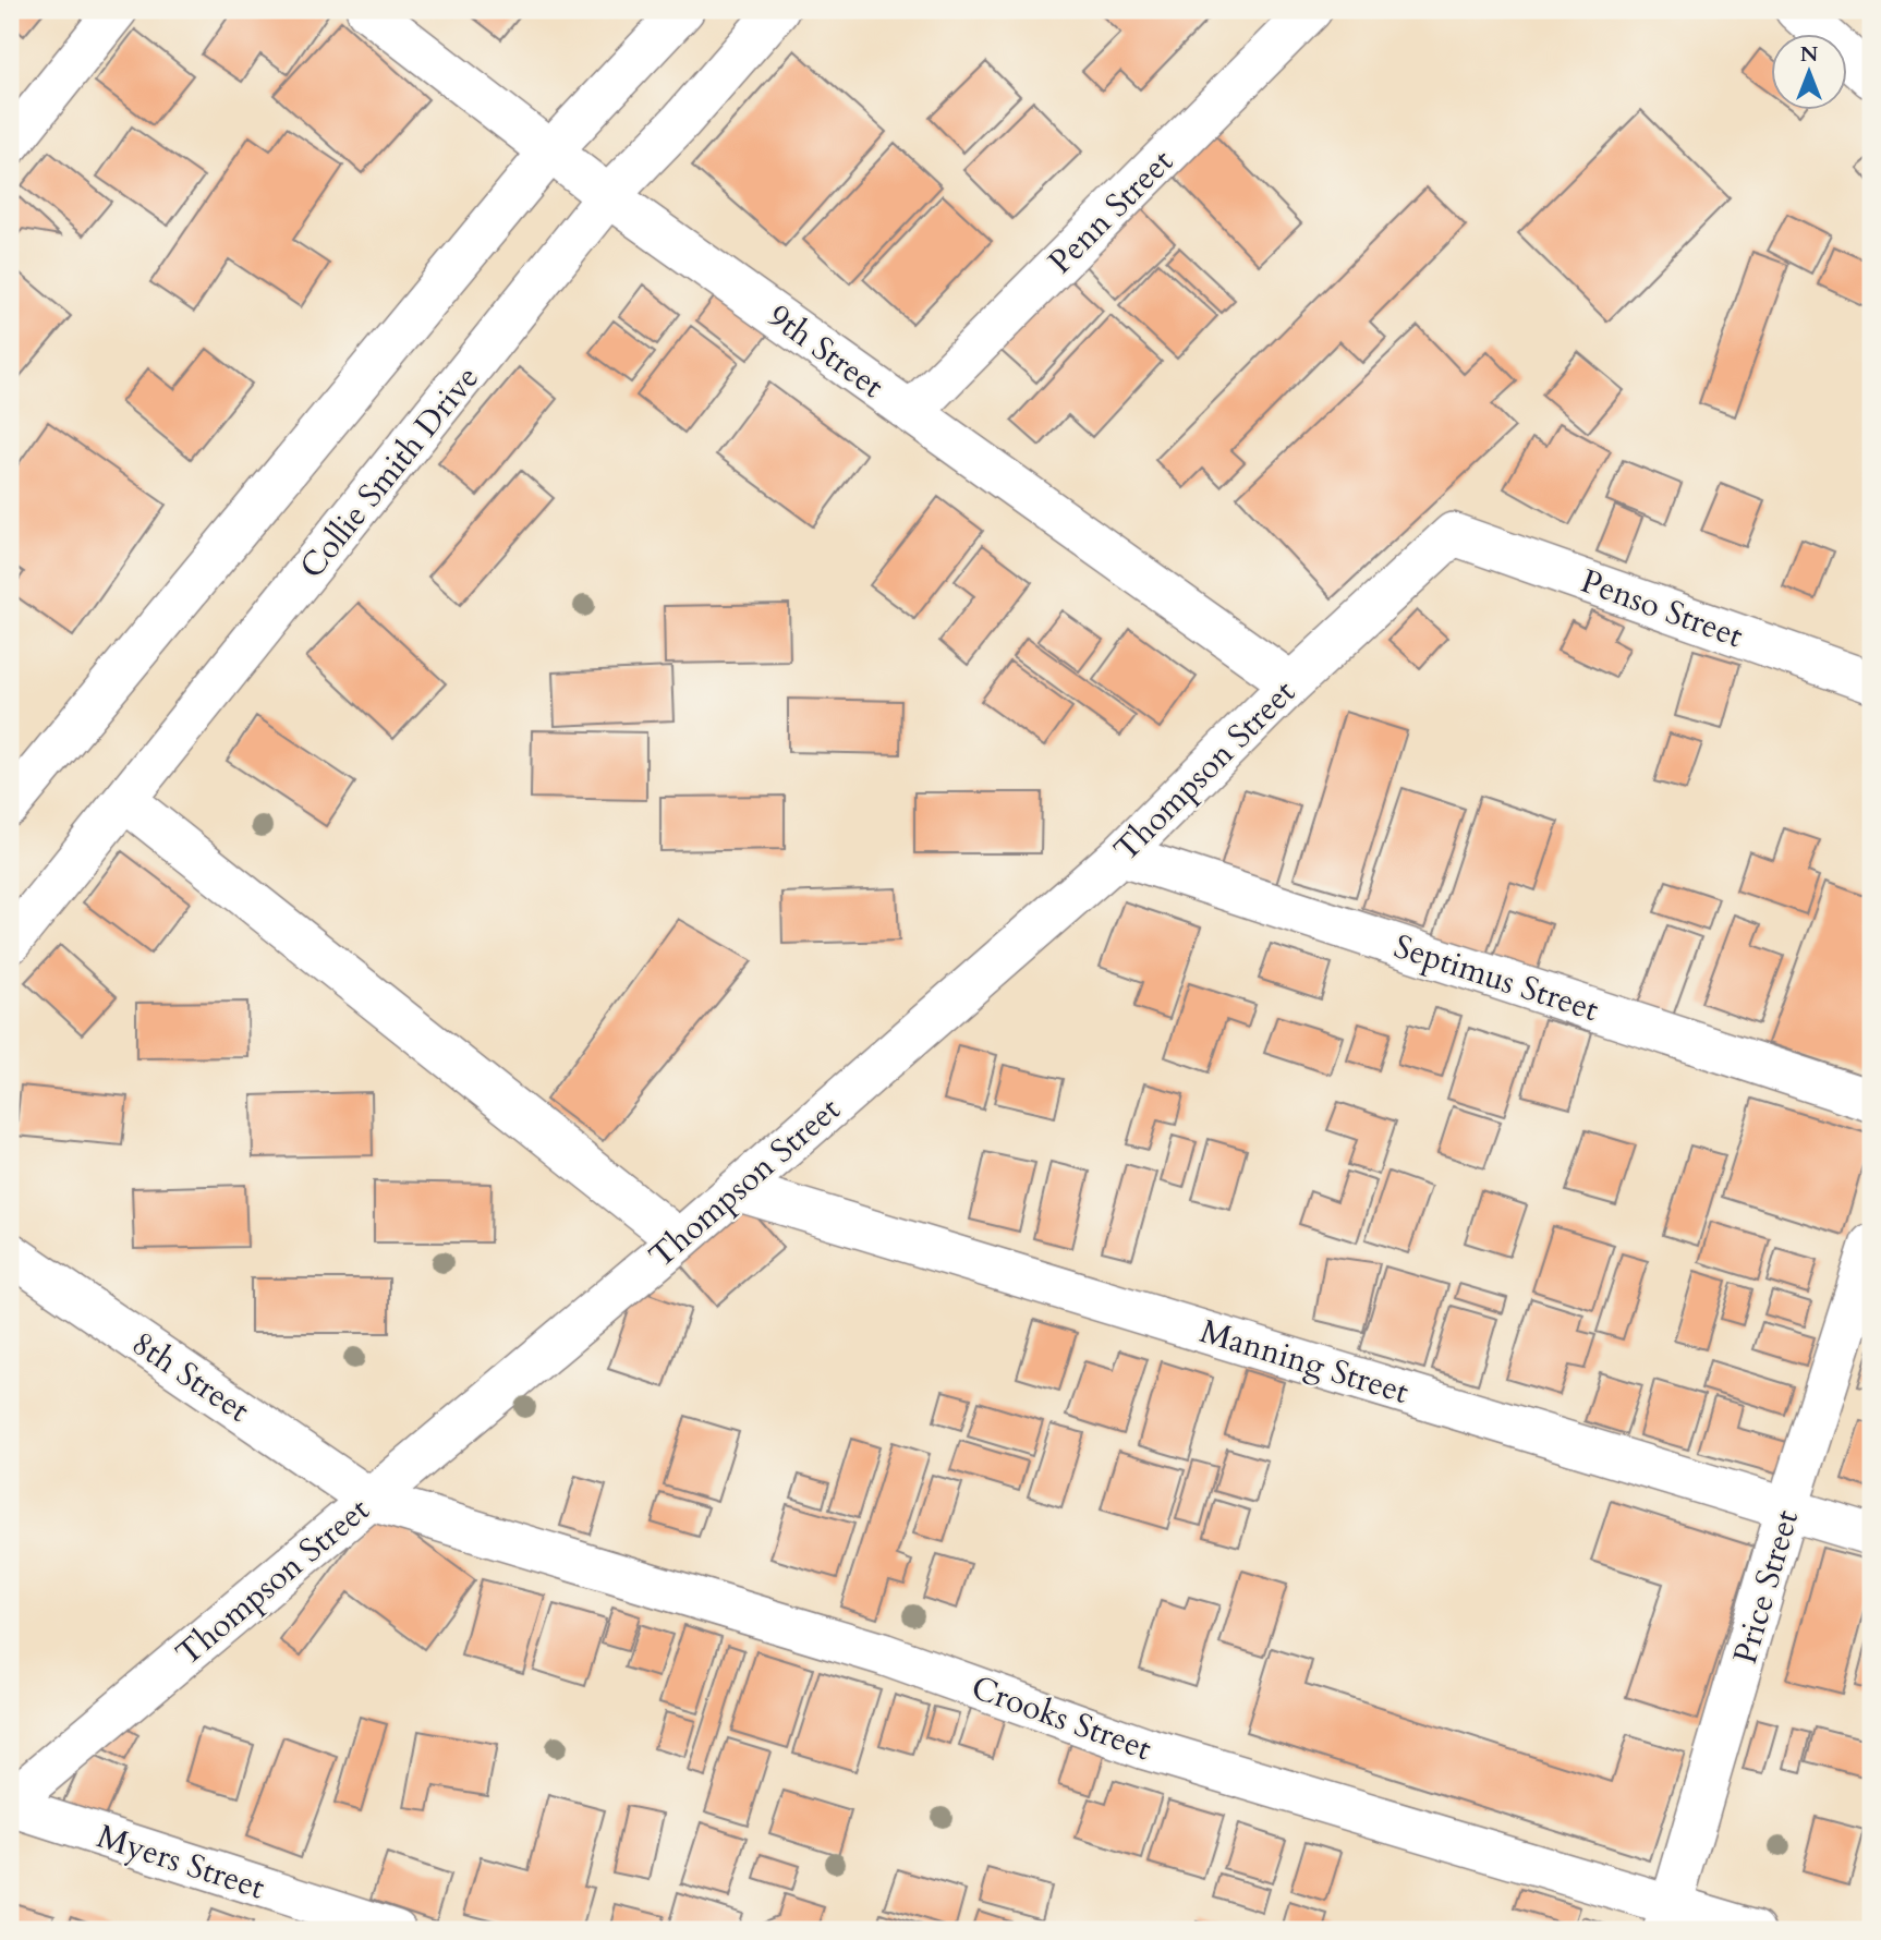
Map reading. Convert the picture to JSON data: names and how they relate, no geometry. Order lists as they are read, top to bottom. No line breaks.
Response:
{"streets":{"street":["Penn Street","9th Street","Collie Smith Drive","Penso Street","Thompson Street","Septimus Street","Manning Street","8th Street","Price Street","Crooks Street","Myers Street"]},"crossings":[["Penn Street","9th Street"],["9th Street","Collie Smith Drive"],["9th Street","Thompson Street"],["Penso Street","Thompson Street"],["Thompson Street","Septimus Street"],["Thompson Street","Manning Street"],["Thompson Street","8th Street"],["Thompson Street","Crooks Street"],["Thompson Street","Myers Street"],["Manning Street","Price Street"],["8th Street","Crooks Street"],["Price Street","Crooks Street"]],"north":"top"}
